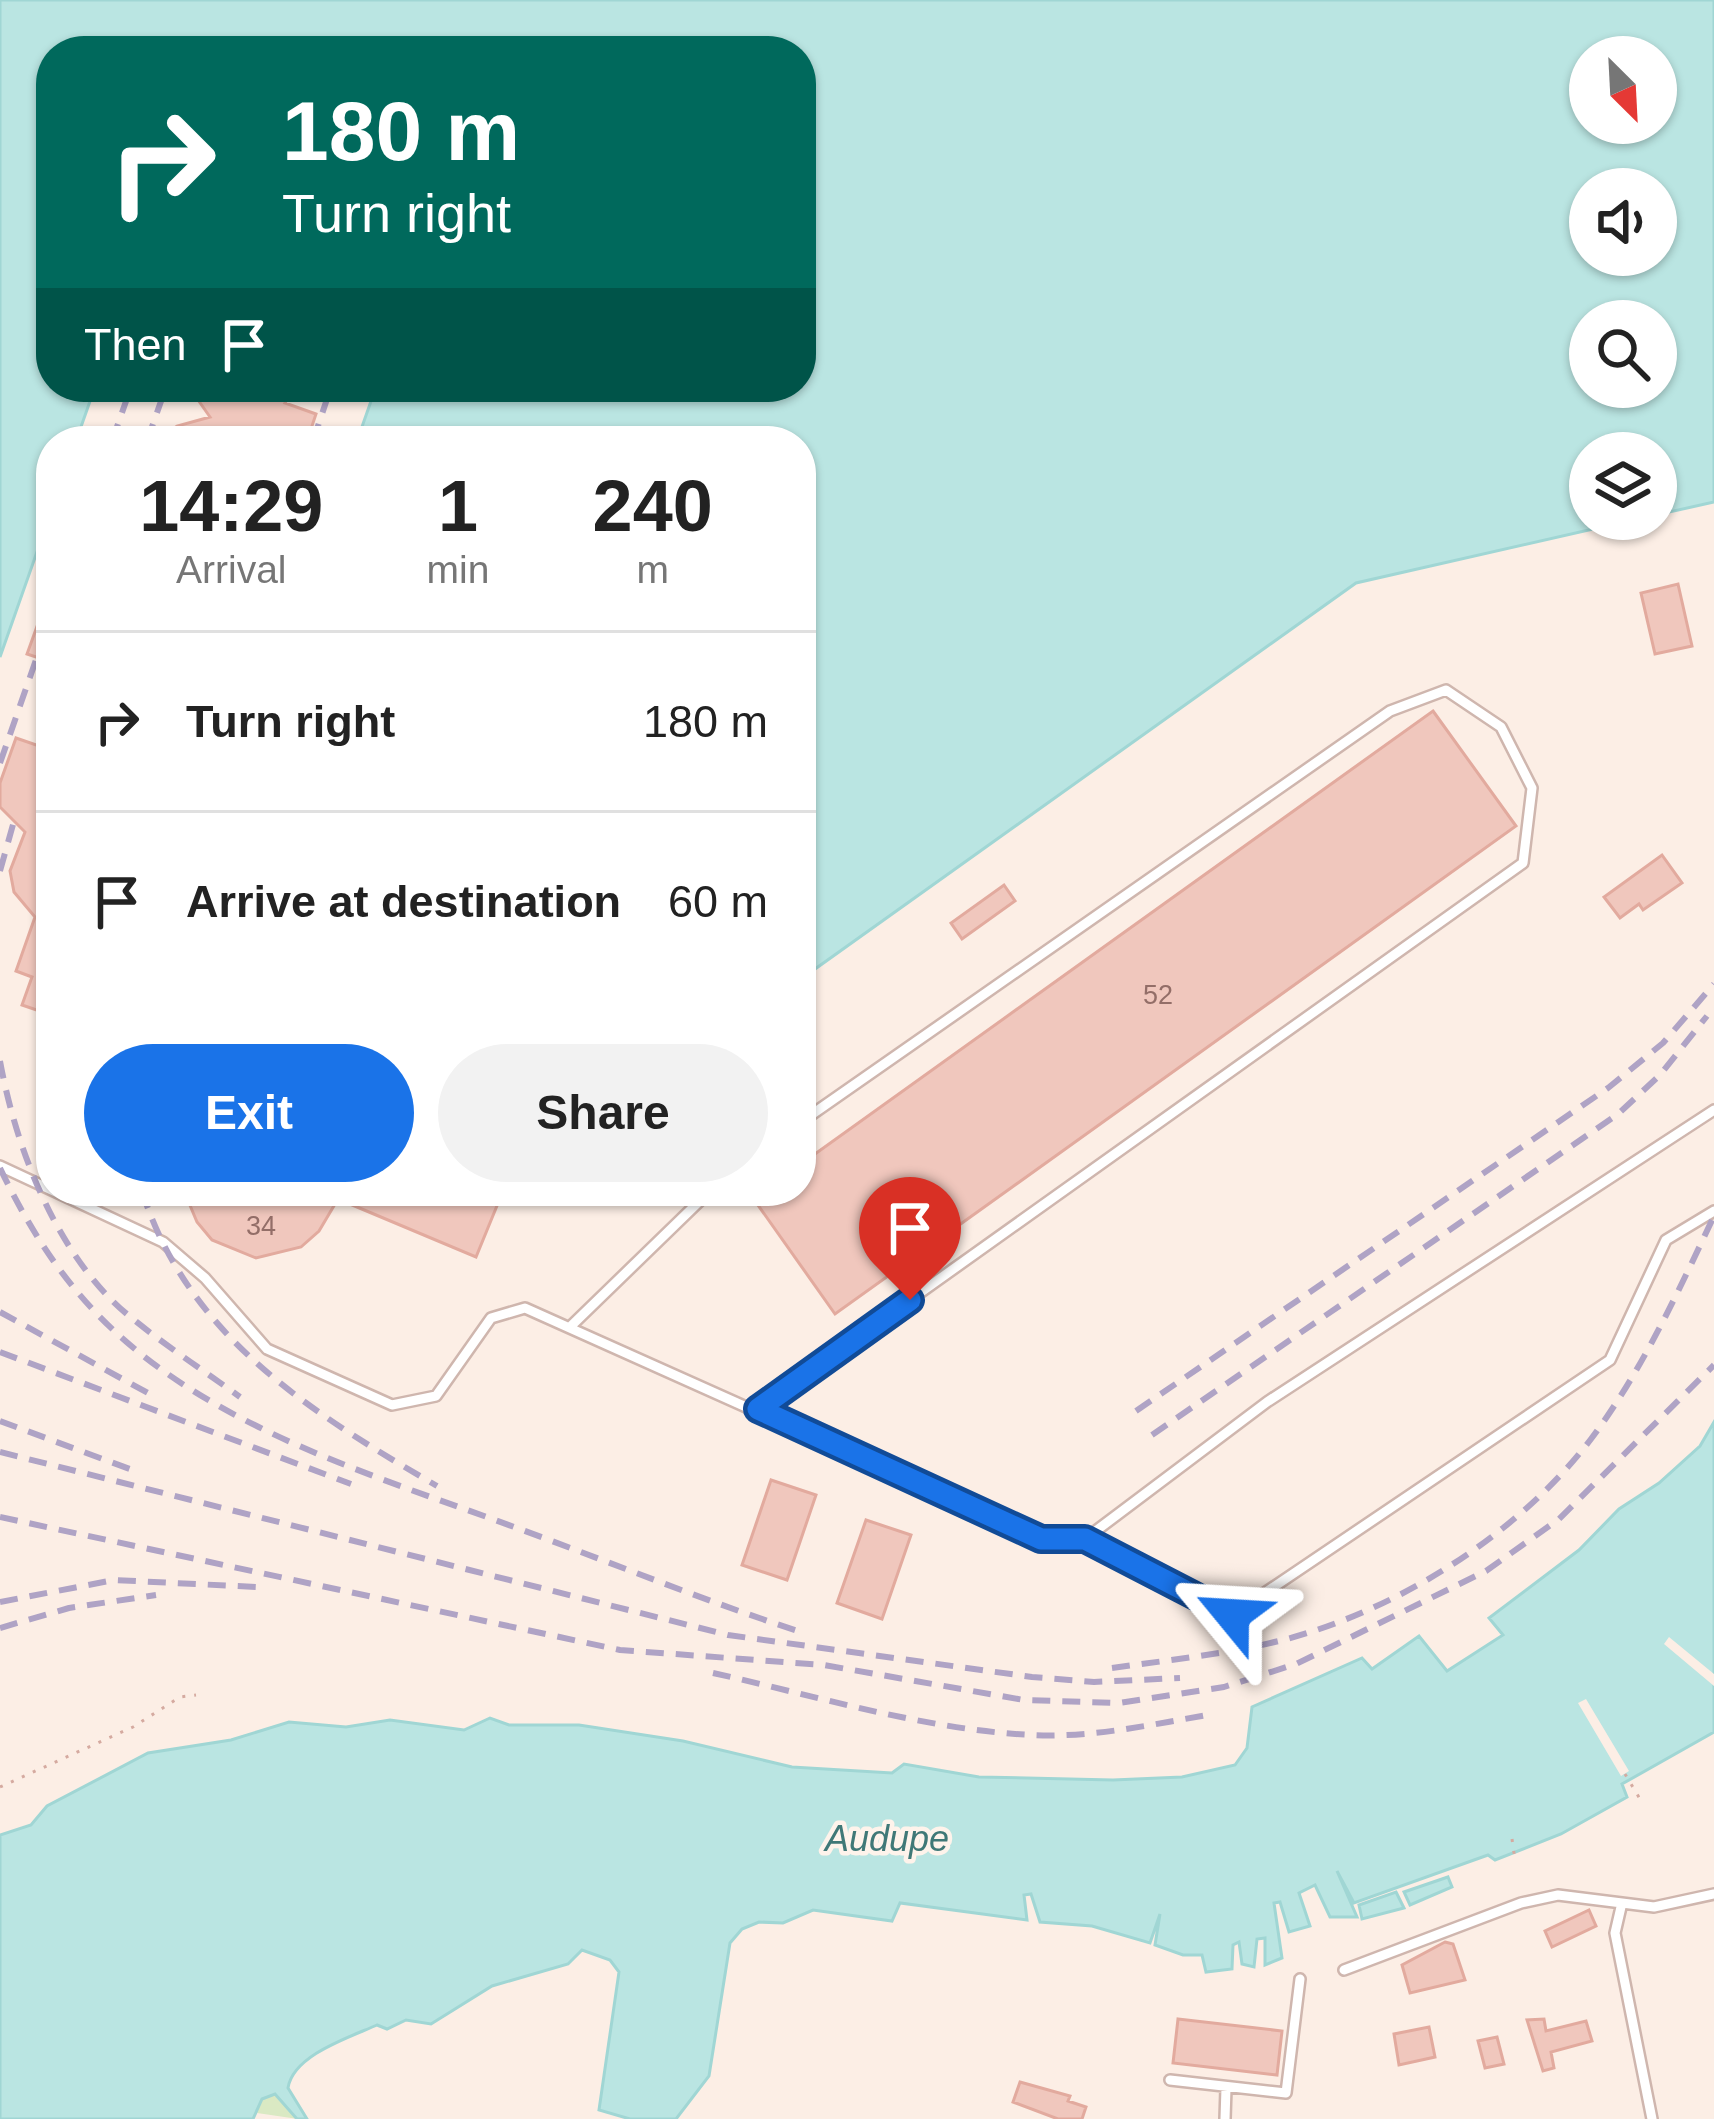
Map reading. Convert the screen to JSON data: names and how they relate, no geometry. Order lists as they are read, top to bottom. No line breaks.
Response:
{"water":["Audupe"],"house_numbers":["52","34"],"north":"bottom right","page":{"turn":["180 m","Turn right"],"then":"Then","eta":["14:29","Arrival","1","min","240","m"],"list":[{"name":"Turn right","value":"180 m"},{"name":"Arrive at destination","value":"60 m"}],"buttons":["Exit","Share"]}}
